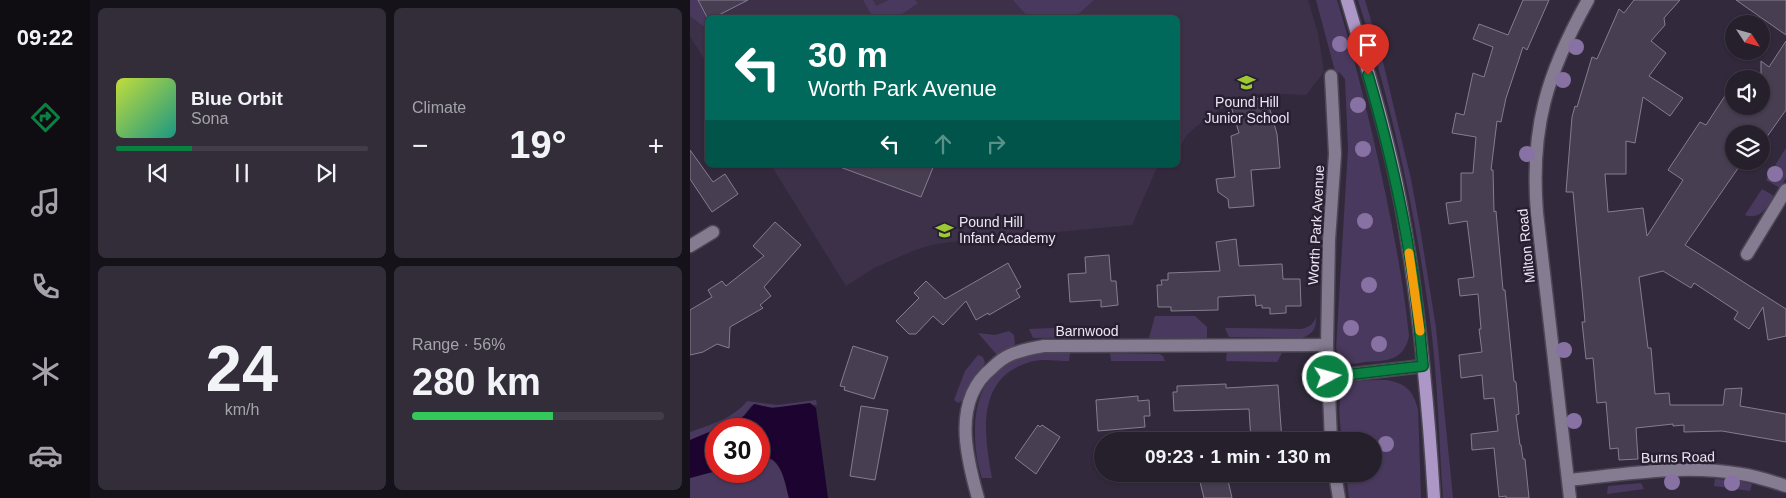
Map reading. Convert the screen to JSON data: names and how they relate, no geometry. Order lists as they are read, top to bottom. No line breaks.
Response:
{"streets":{"street":["Worth Park Avenue","Milton Road","Barnwood","Burns Road"]},"crossings":[["Worth Park Avenue","Barnwood"],["Milton Road","Burns Road"]],"places":{"school or university":["Pound Hill Junior School","Pound Hill Infant Academy"]},"north":"bottom right","page":{"tabs":"09:22","tile":["Climate",["24","km/h"],["Range · 56%","280 km"]],"turn":["30 m","Worth Park Avenue"],"song":["Blue Orbit","Sona"],"heat":["−","19°","+"],"limit":"30","trip":"09:23 · 1 min · 130 m"}}
